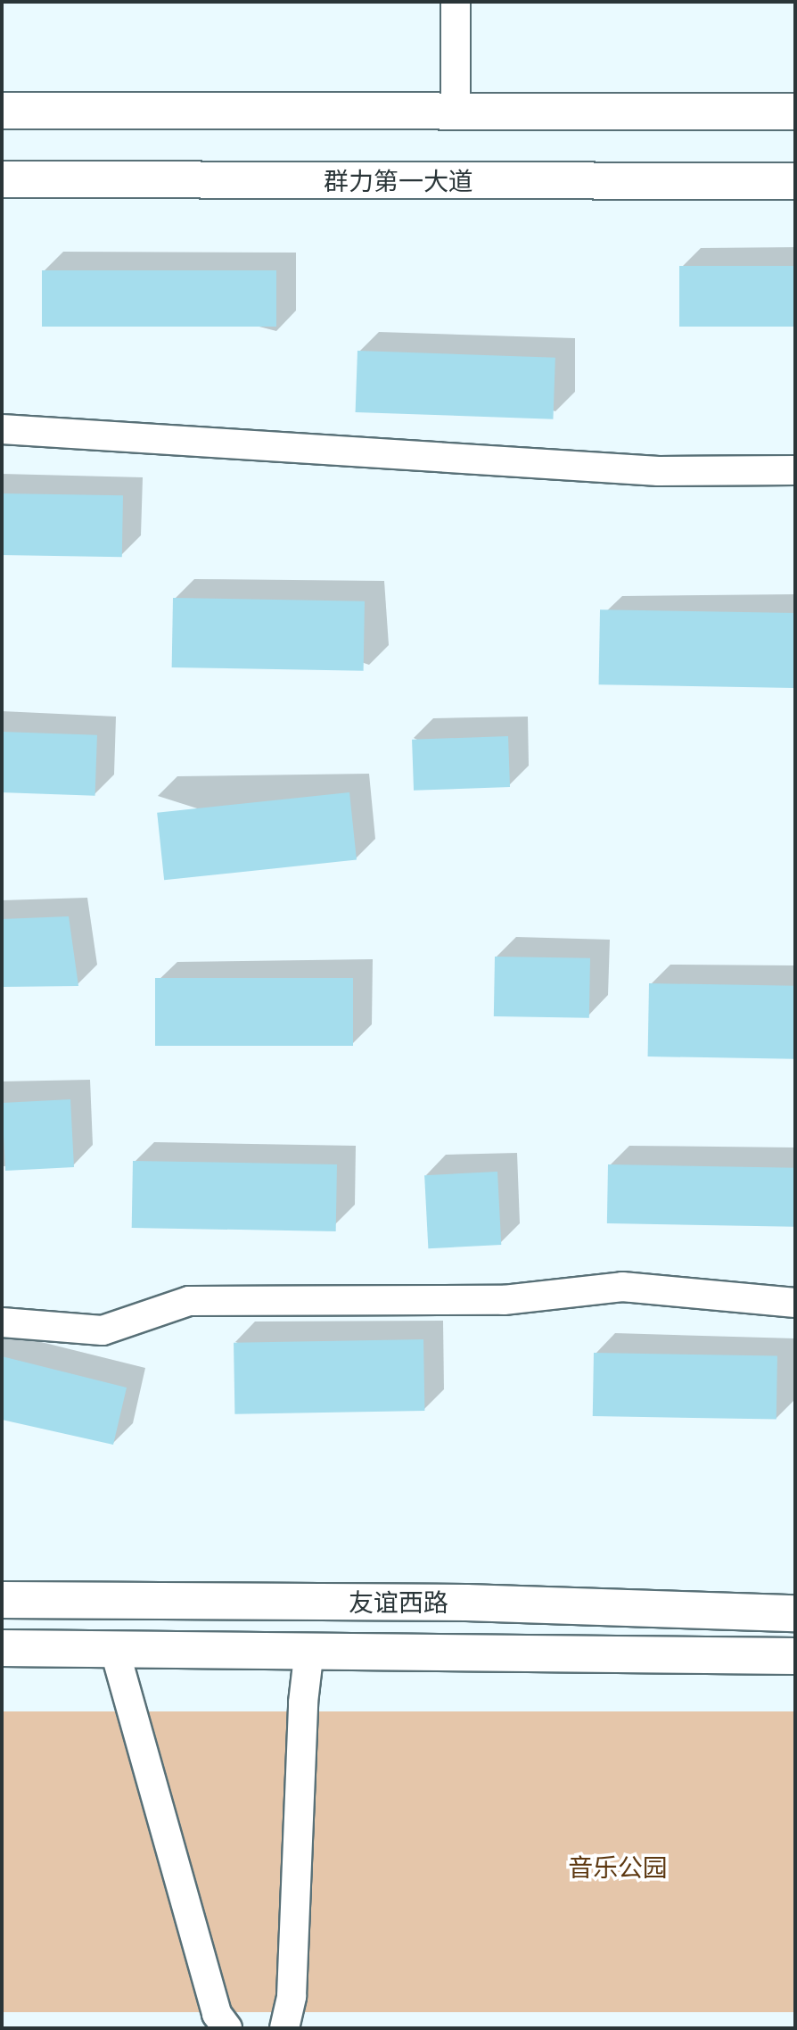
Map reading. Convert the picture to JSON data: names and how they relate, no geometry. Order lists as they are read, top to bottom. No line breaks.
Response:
{"streets":{"main road":["群力第一大道","友谊西路"]},"parks":["音乐公园"]}
